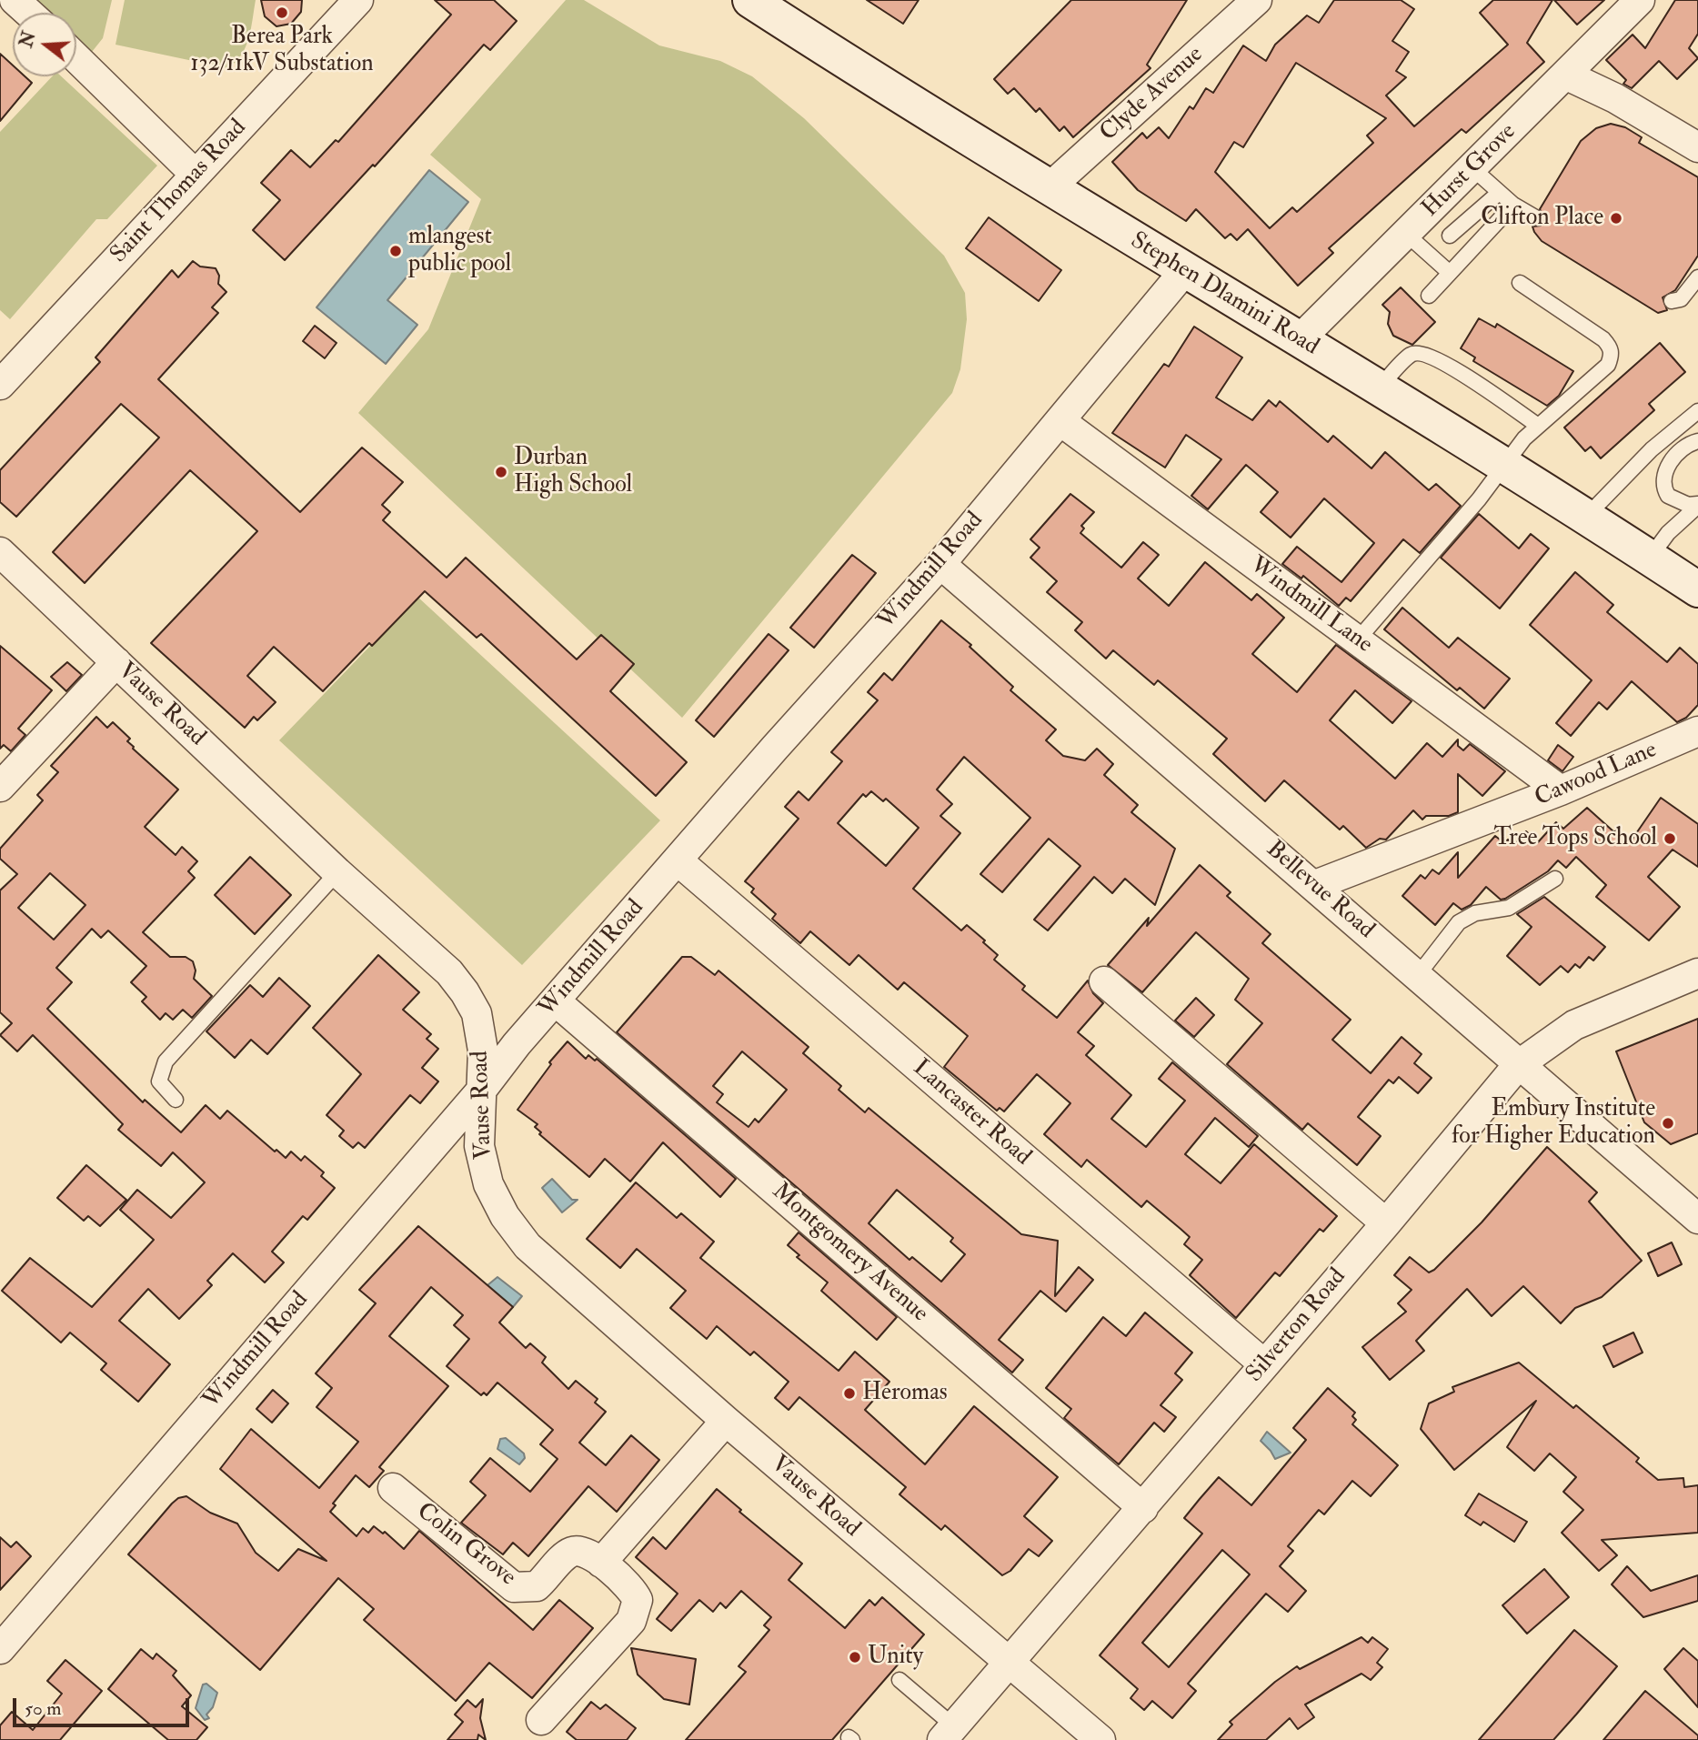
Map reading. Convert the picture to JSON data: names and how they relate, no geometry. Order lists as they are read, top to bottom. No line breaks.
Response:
{"streets":{"main road":["Stephen Dlamini Road"],"street":["Clyde Avenue","Hurst Grove","Saint Thomas Road","Windmill Road","Windmill Lane","Vause Road","Cawood Lane","Bellevue Road","Lancaster Road","Montgomery Avenue","Silverton Road","Colin Grove"]},"crossings":[["Clyde Avenue","Stephen Dlamini Road"],["Hurst Grove","Stephen Dlamini Road"],["Stephen Dlamini Road","Windmill Road"],["Windmill Road","Windmill Lane"],["Windmill Road","Vause Road"],["Windmill Road","Bellevue Road"],["Windmill Road","Lancaster Road"],["Windmill Road","Montgomery Avenue"],["Windmill Lane","Cawood Lane"],["Vause Road","Silverton Road"],["Cawood Lane","Bellevue Road"],["Bellevue Road","Silverton Road"],["Lancaster Road","Silverton Road"],["Montgomery Avenue","Silverton Road"]],"places":["Berea Park 132/11kV Substation","Clifton Place","mlangest public pool","Durban High School","Tree Tops School","Embury Institute for Higher Education","Heromas","Unity"],"scale_bar":"50 m","north":"left"}
